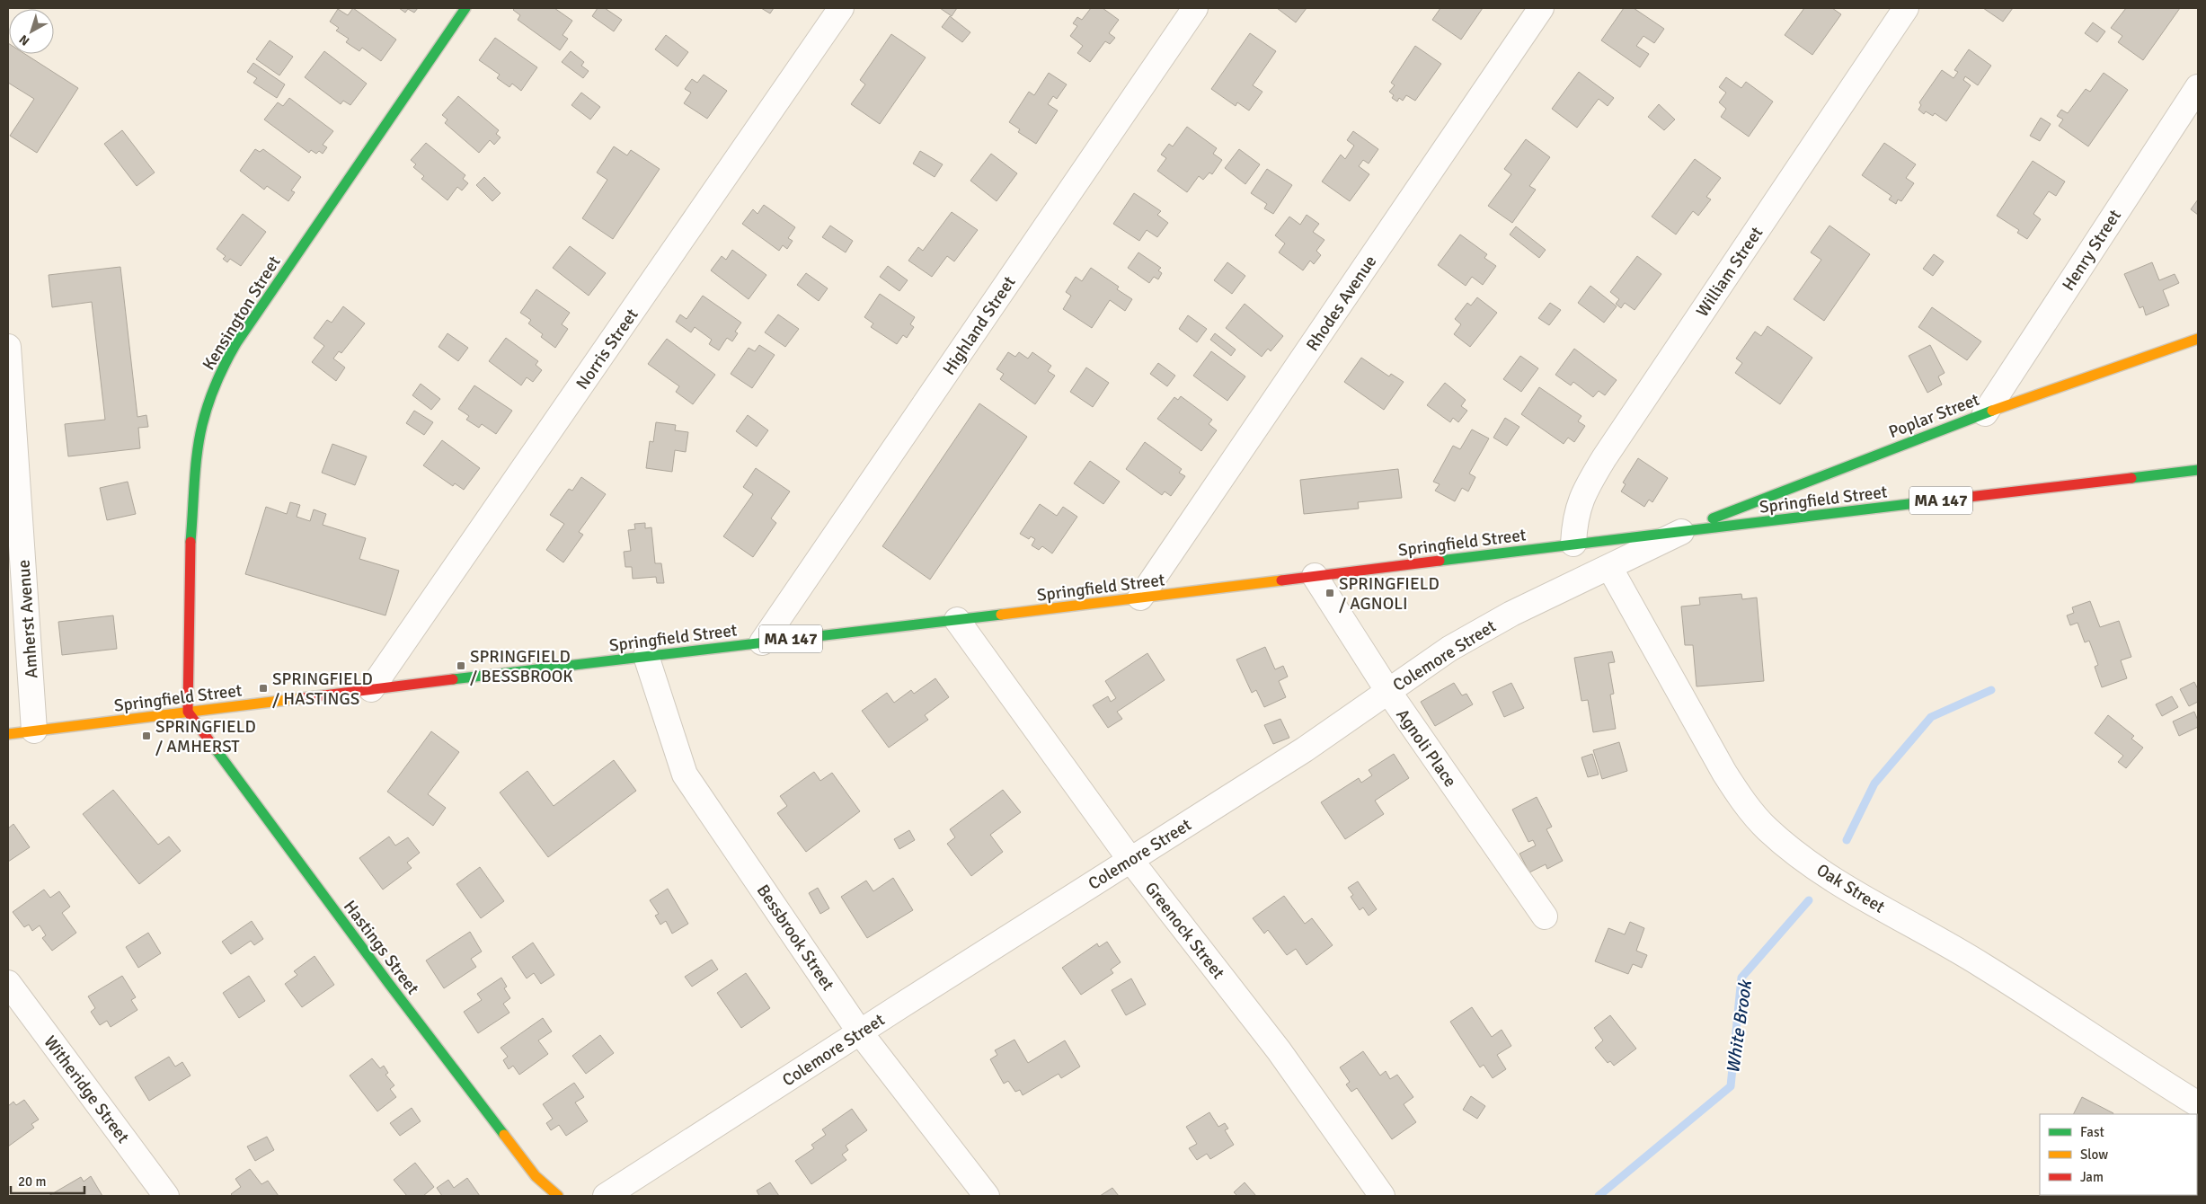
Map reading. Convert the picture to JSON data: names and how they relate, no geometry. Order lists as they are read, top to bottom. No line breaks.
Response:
{"streets":{"main road":["Kensington Street","Poplar Street","Springfield Street","MA 147","Hastings Street"],"street":["Henry Street","William Street","Rhodes Avenue","Highland Street","Norris Street","Amherst Avenue","Colemore Street","Agnoli Place","Oak Street","Greenock Street","Bessbrook Street","Witheridge Street"]},"crossings":[["Henry Street","Poplar Street"],["William Street","Springfield Street"],["Rhodes Avenue","Springfield Street"],["Kensington Street","Springfield Street"],["Kensington Street","Hastings Street"],["Highland Street","Springfield Street"],["Norris Street","Springfield Street"],["Poplar Street","Springfield Street"],["Poplar Street","Colemore Street"],["Springfield Street","Amherst Avenue"],["Springfield Street","Colemore Street"],["Springfield Street","Agnoli Place"],["Springfield Street","Greenock Street"],["Springfield Street","Bessbrook Street"],["Springfield Street","Hastings Street"],["Colemore Street","Agnoli Place"],["Colemore Street","Oak Street"],["Colemore Street","Greenock Street"],["Colemore Street","Bessbrook Street"]],"water":["White Brook"],"places":{"transit":["SPRINGFIELD / AGNOLI","SPRINGFIELD / BESSBROOK","SPRINGFIELD / HASTINGS","SPRINGFIELD / AMHERST"]},"legend":["Fast","Slow","Jam"],"scale_bar":"20 m","north":"bottom left"}
